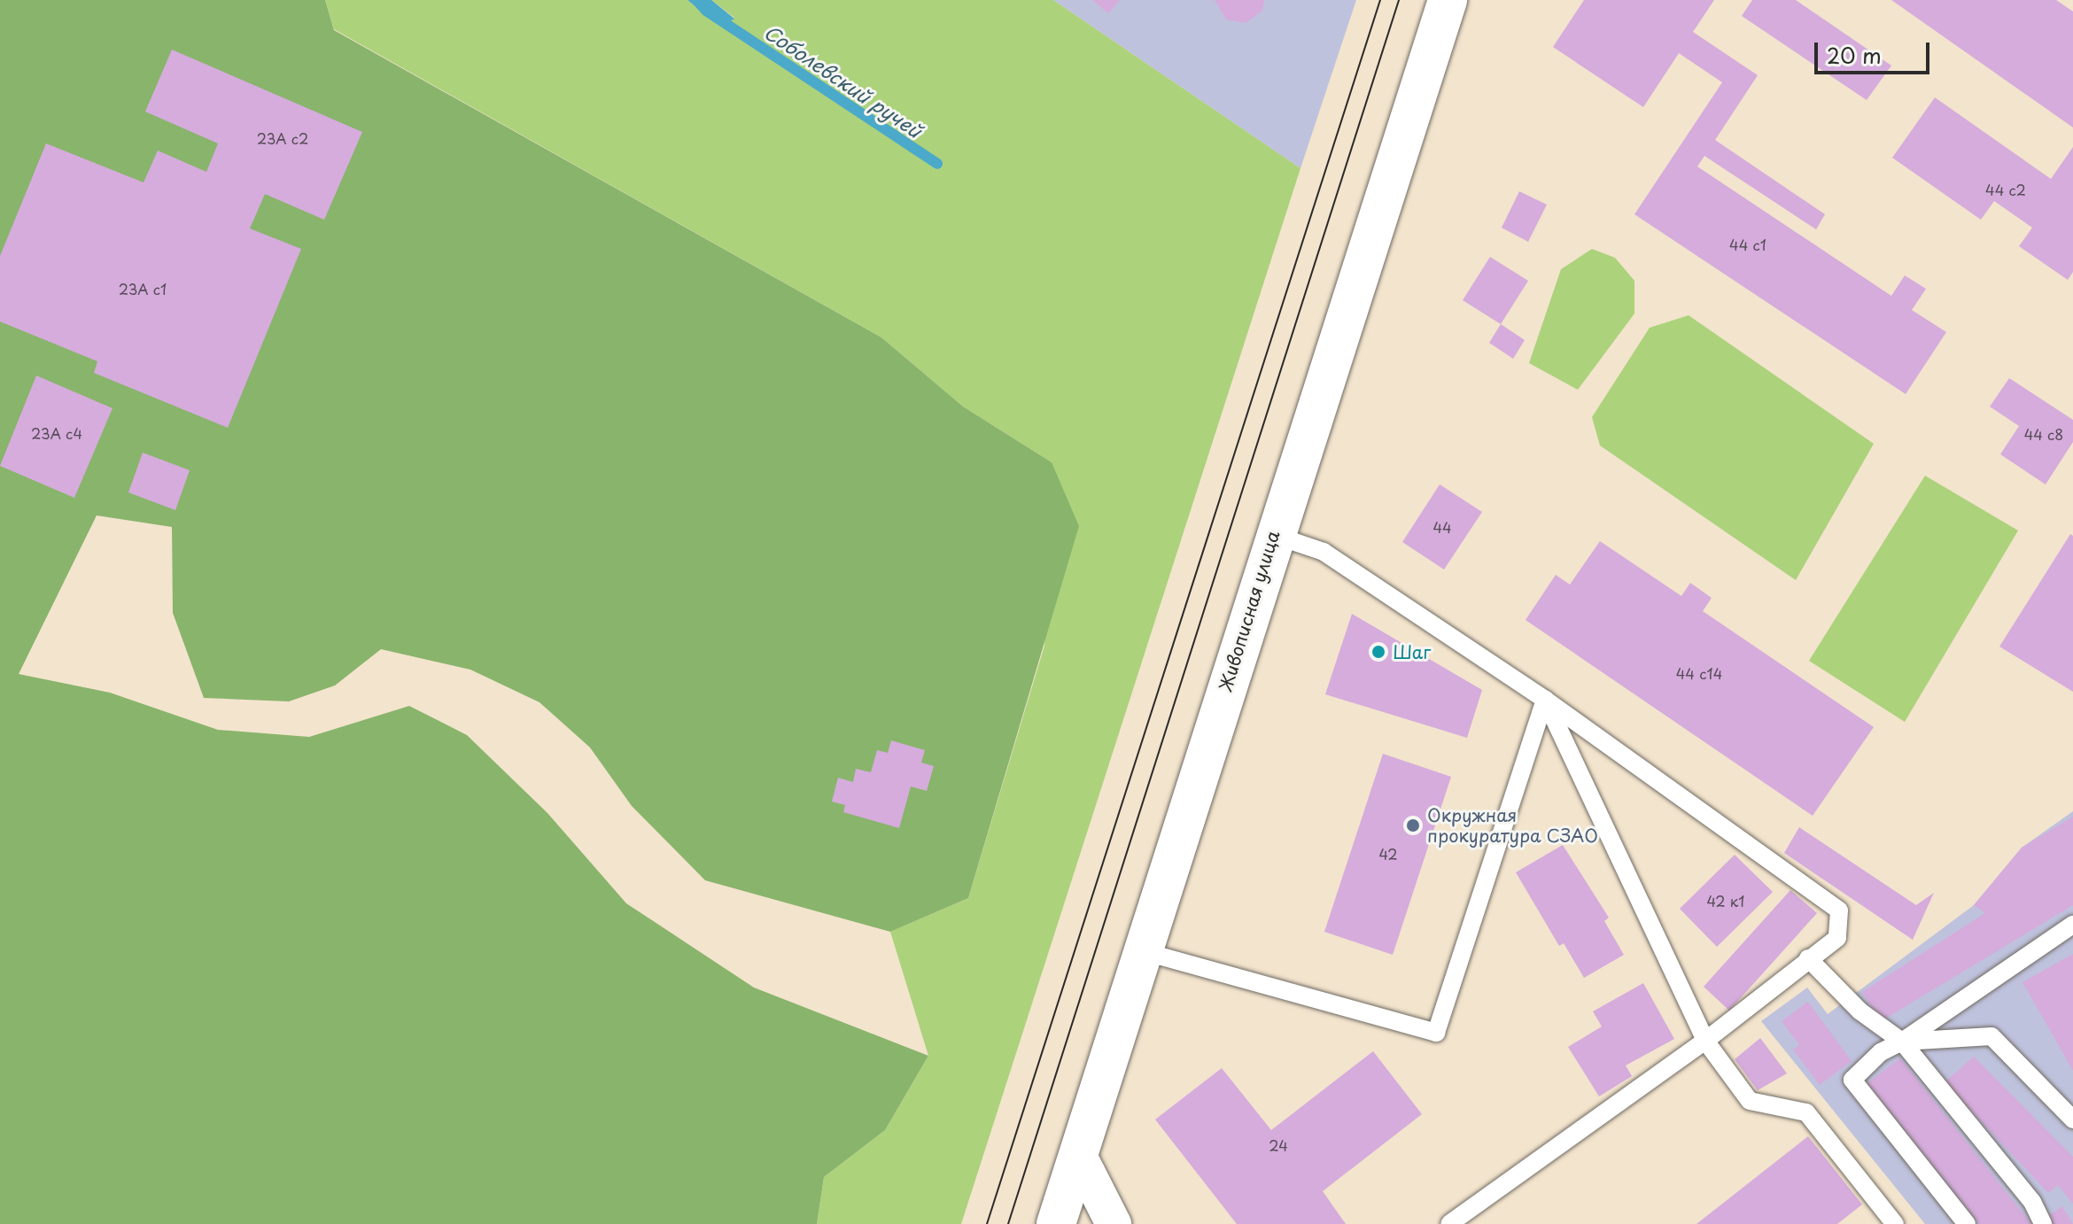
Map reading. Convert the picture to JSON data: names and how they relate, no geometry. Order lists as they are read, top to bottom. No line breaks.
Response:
{"streets":{"street":["Живописная улица"]},"water":["Соболевский ручей"],"places":["Шаг","Окружная прокуратура СЗАО"],"house_numbers":["23А с2","44 с2","44 с1","23А с1","23А с4","44 с8","44","44 с14","42","42 к1","24"],"scale_bar":"20 m"}
